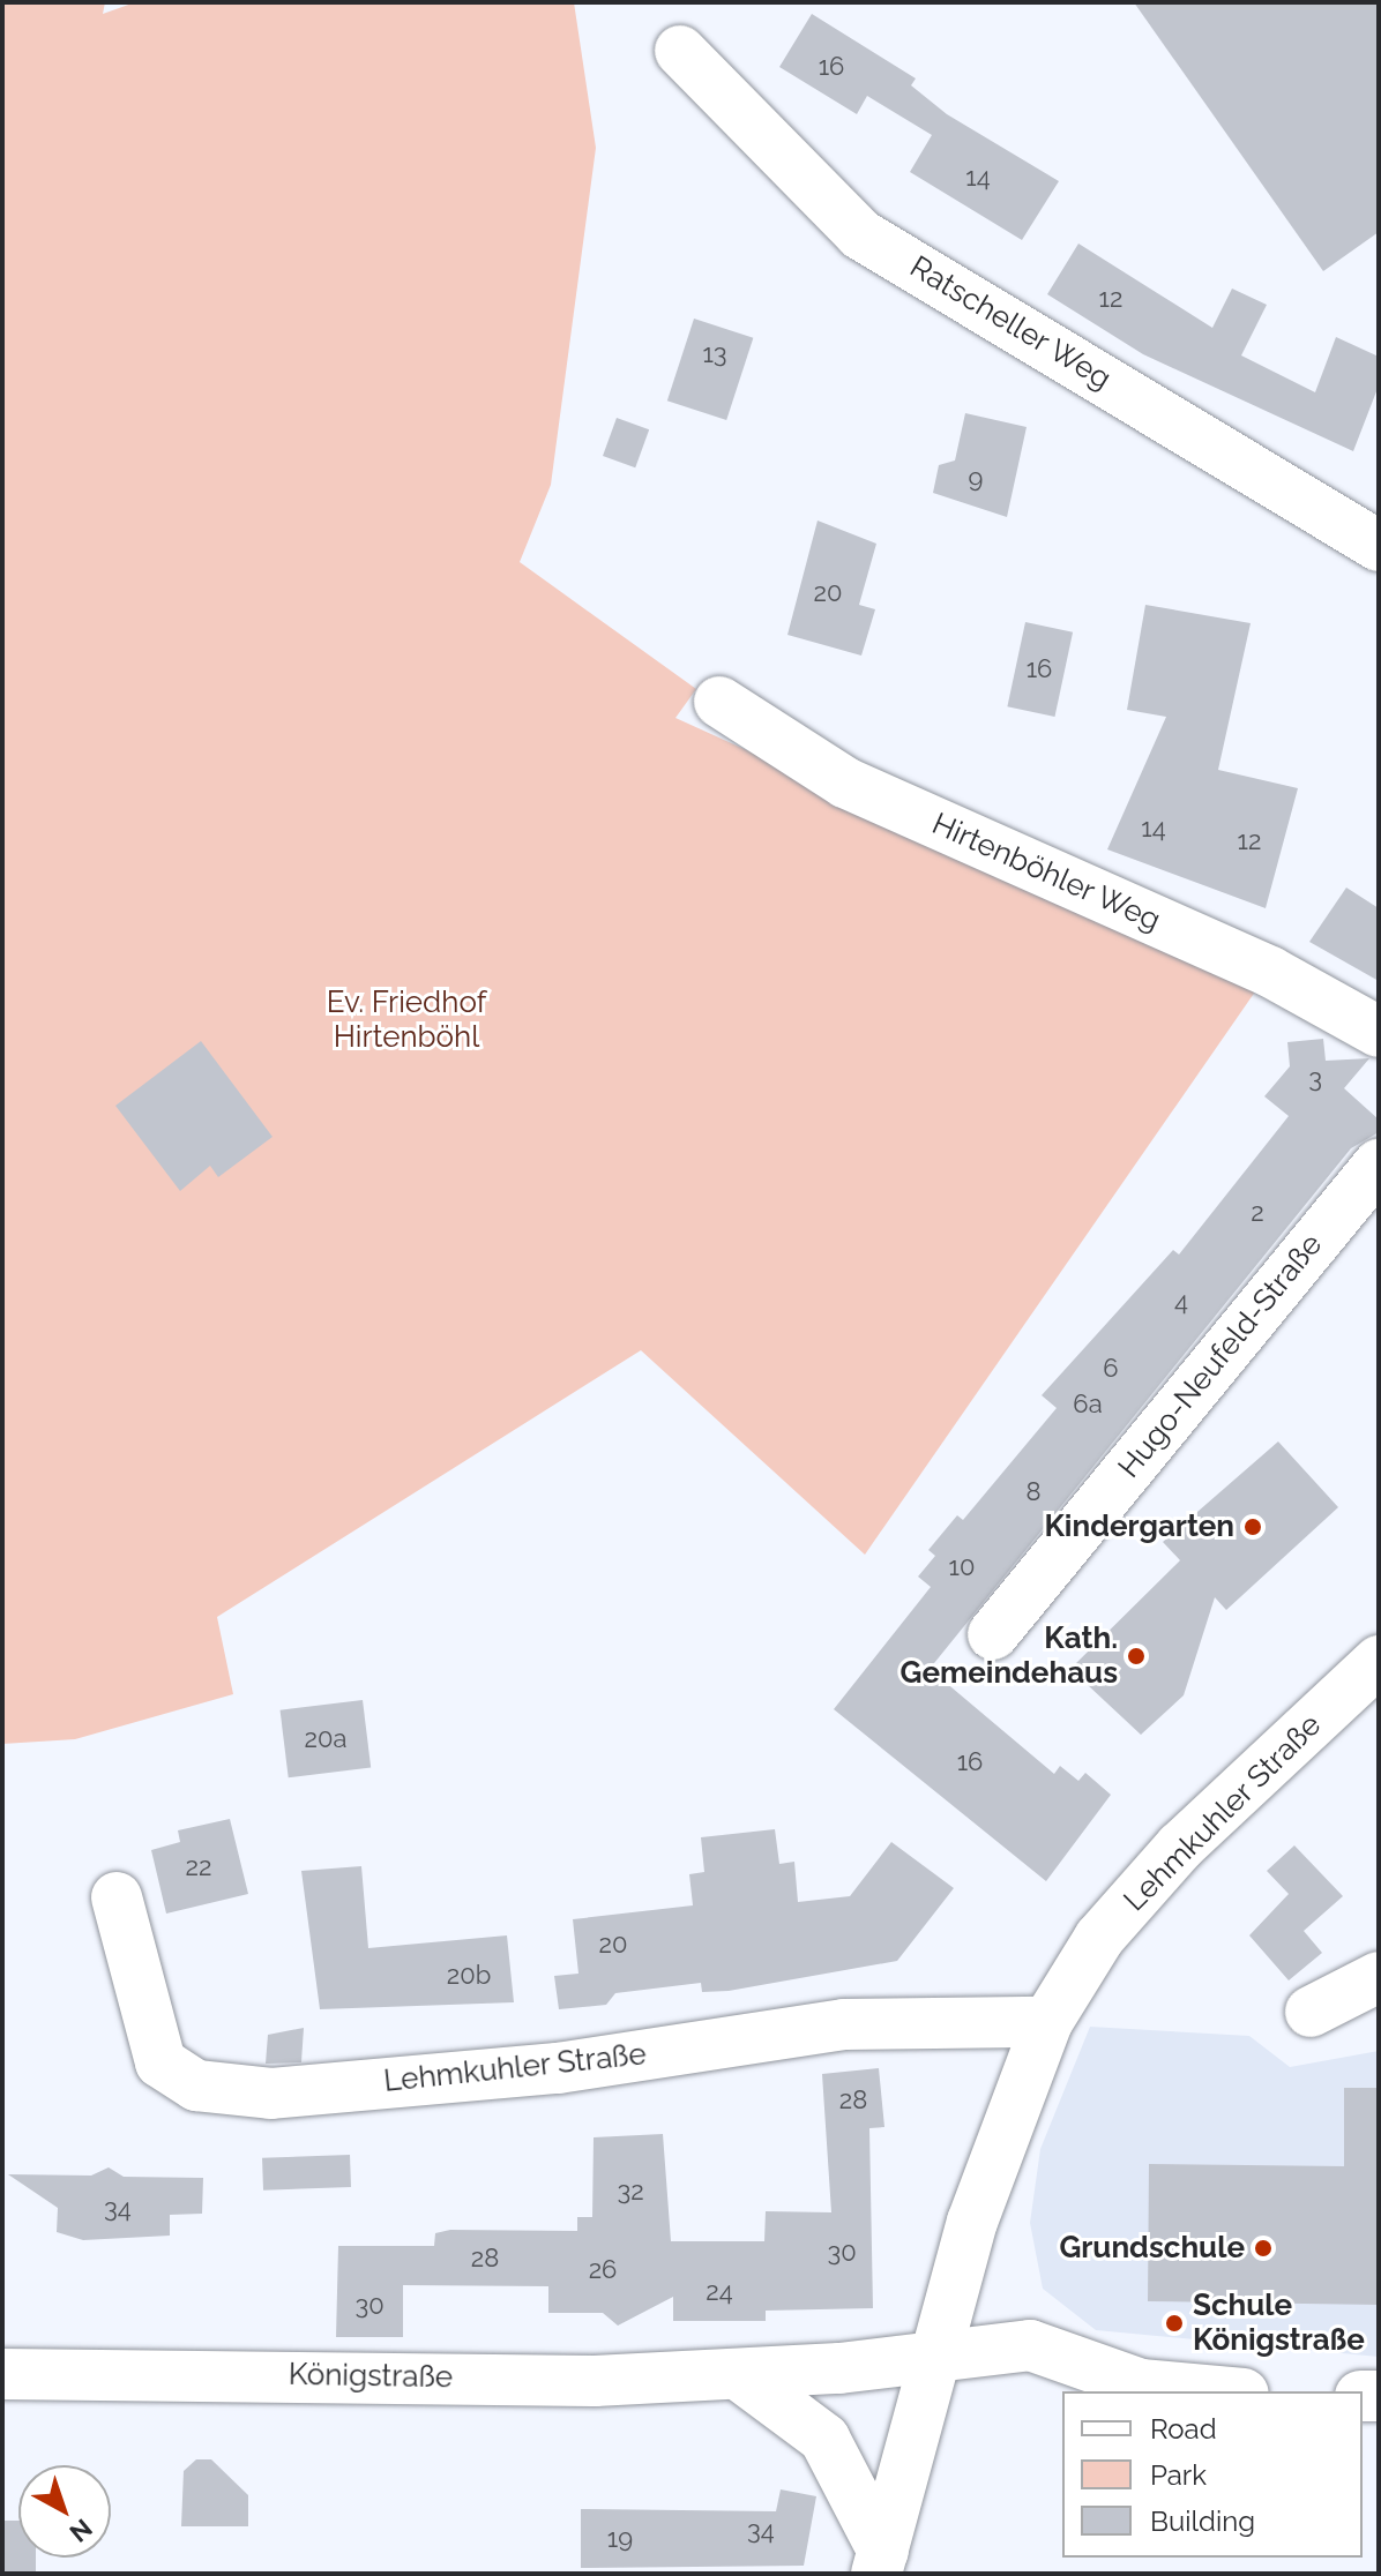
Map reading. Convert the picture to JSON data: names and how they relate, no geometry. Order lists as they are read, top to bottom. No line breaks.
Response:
{"streets":{"street":["Ratscheller Weg","Hirtenböhler Weg","Hugo-Neufeld-Straße","Lehmkuhler Straße","Königstraße"]},"crossings":[["Lehmkuhler Straße","Königstraße"]],"parks":["Ev. Friedhof Hirtenböhl"],"places":["Kindergarten","Kath. Gemeindehaus","Grundschule","Schule Königstraße"],"house_numbers":["16","14","12","13","9","20","16","14","12","3","2","4","6","6a","8","10","20a","16","22","20","20b","28","32","34","30","28","26","24","30","34","19"],"legend":["Road","Park","Building"],"north":"bottom right"}
